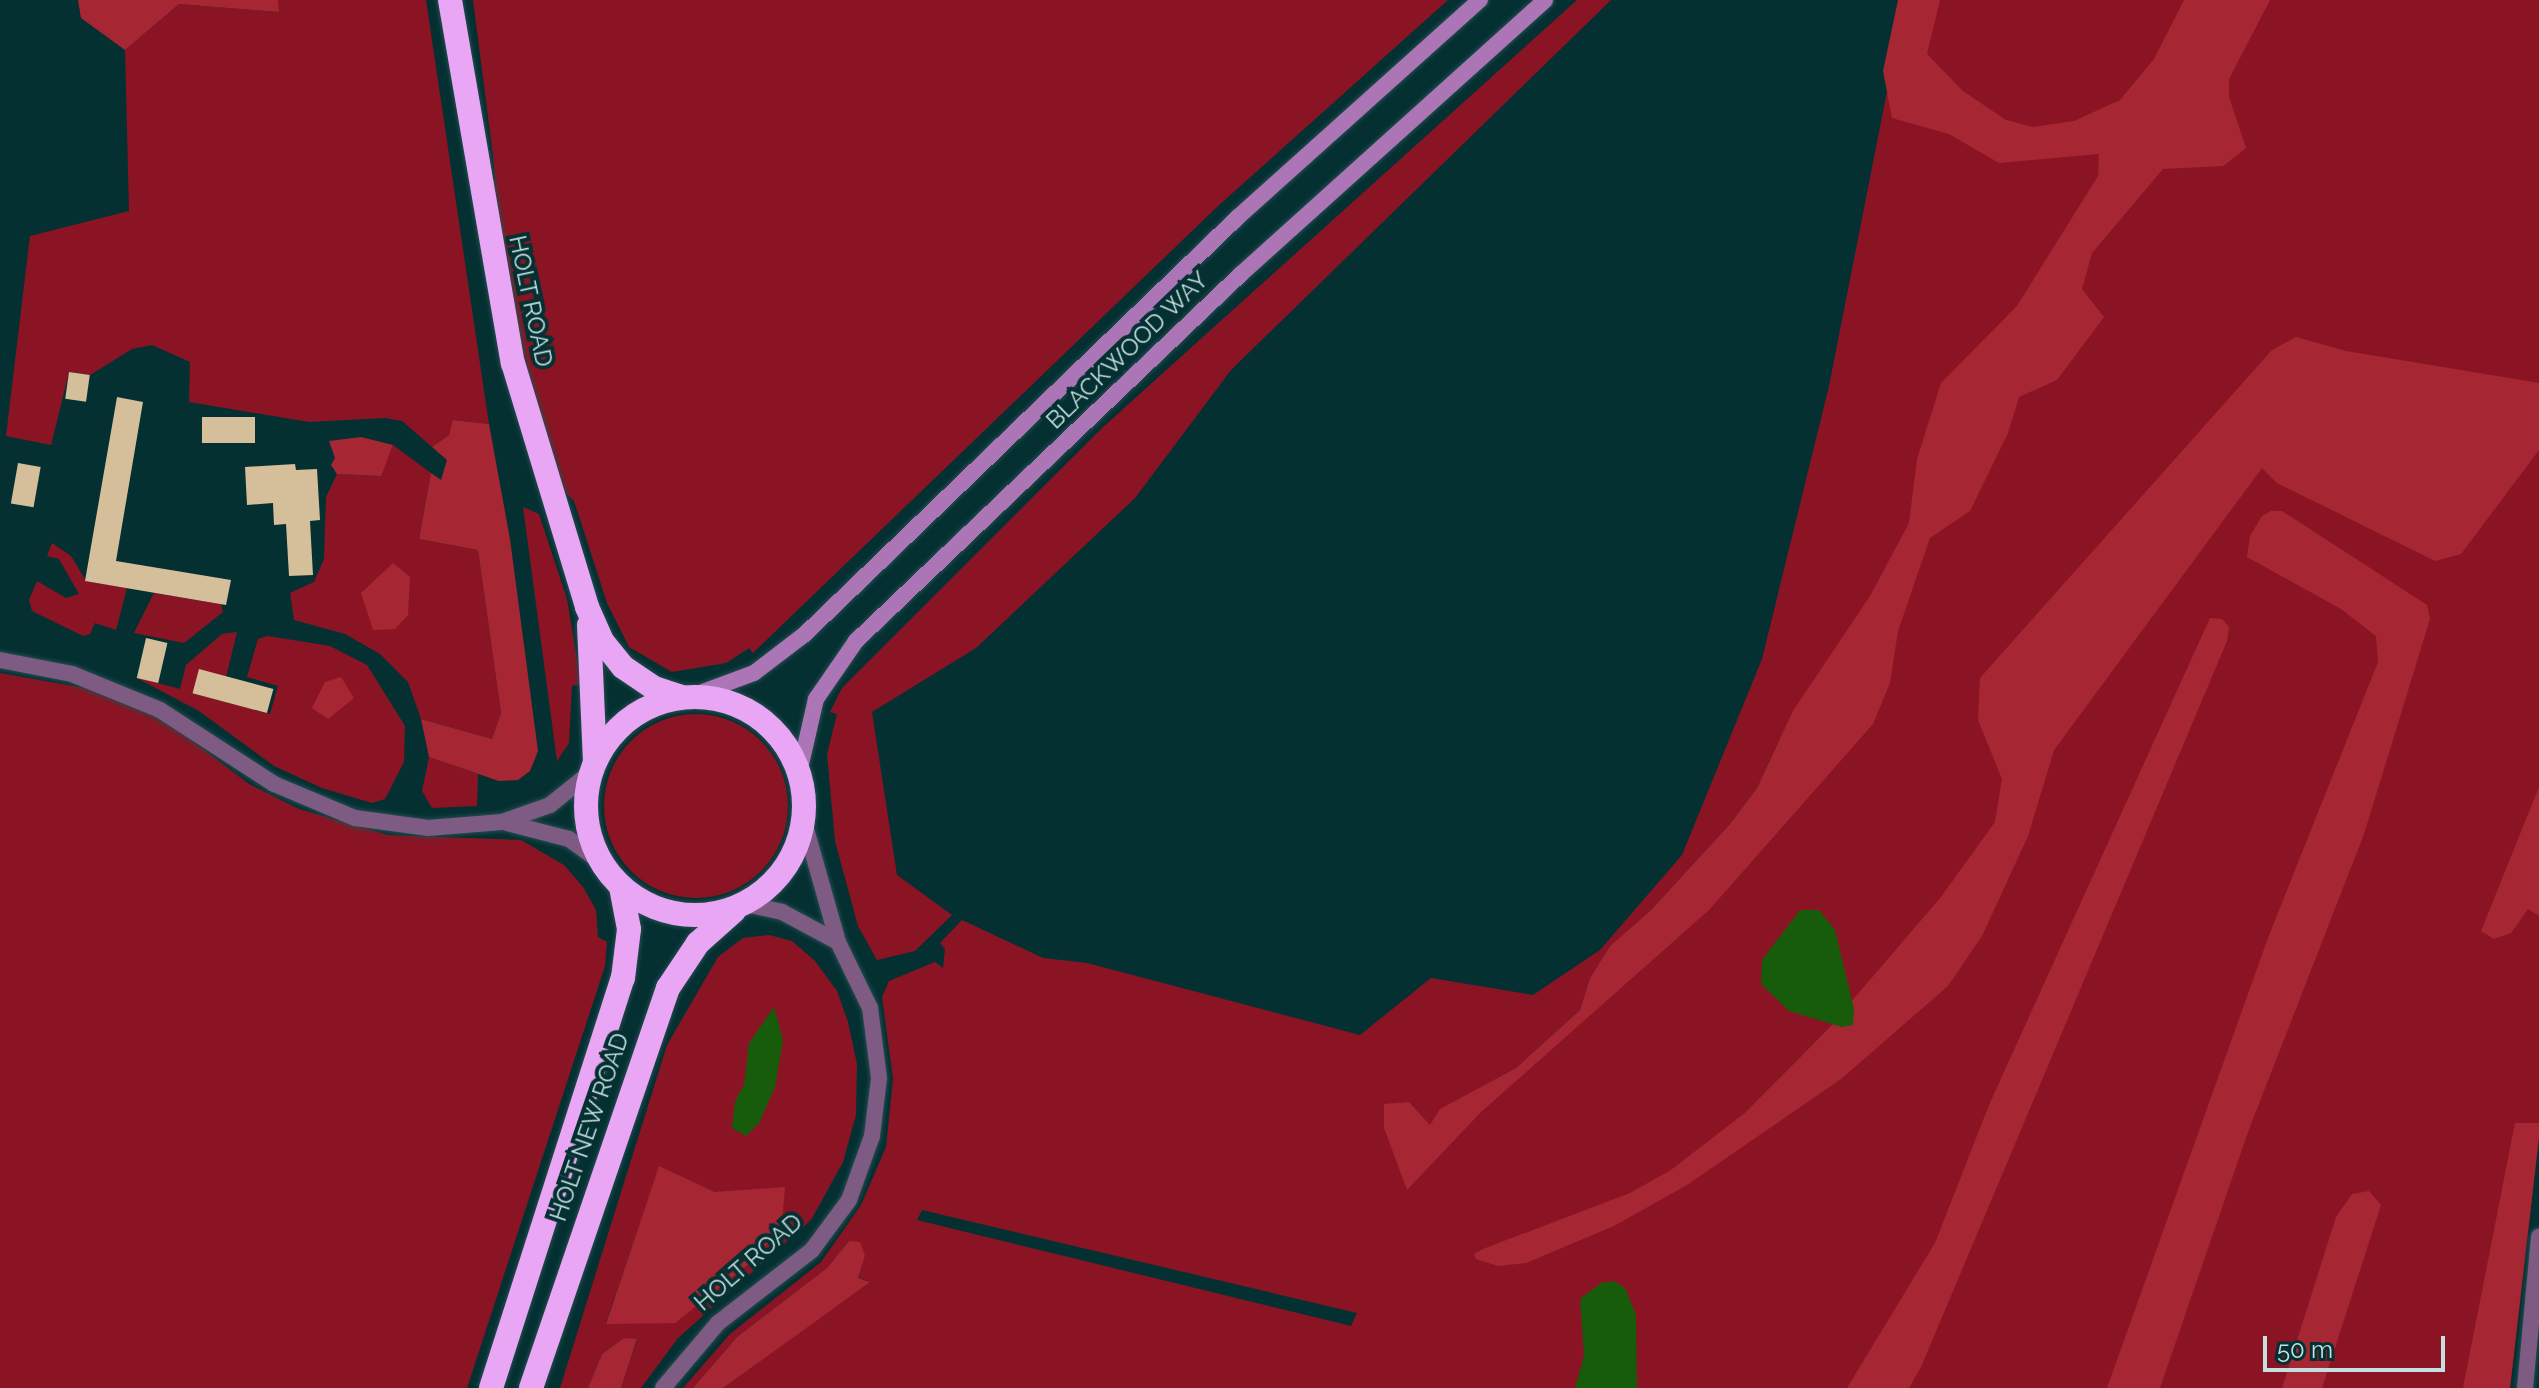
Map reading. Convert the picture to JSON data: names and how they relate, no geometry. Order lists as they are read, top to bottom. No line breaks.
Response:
{"streets":{"highway":["HOLT ROAD","HOLT NEW ROAD"],"street":["BLACKWOOD WAY"]},"crossings":[["HOLT ROAD","BLACKWOOD WAY"],["HOLT ROAD","HOLT NEW ROAD"],["BLACKWOOD WAY","HOLT NEW ROAD"]],"scale_bar":"50 m"}
